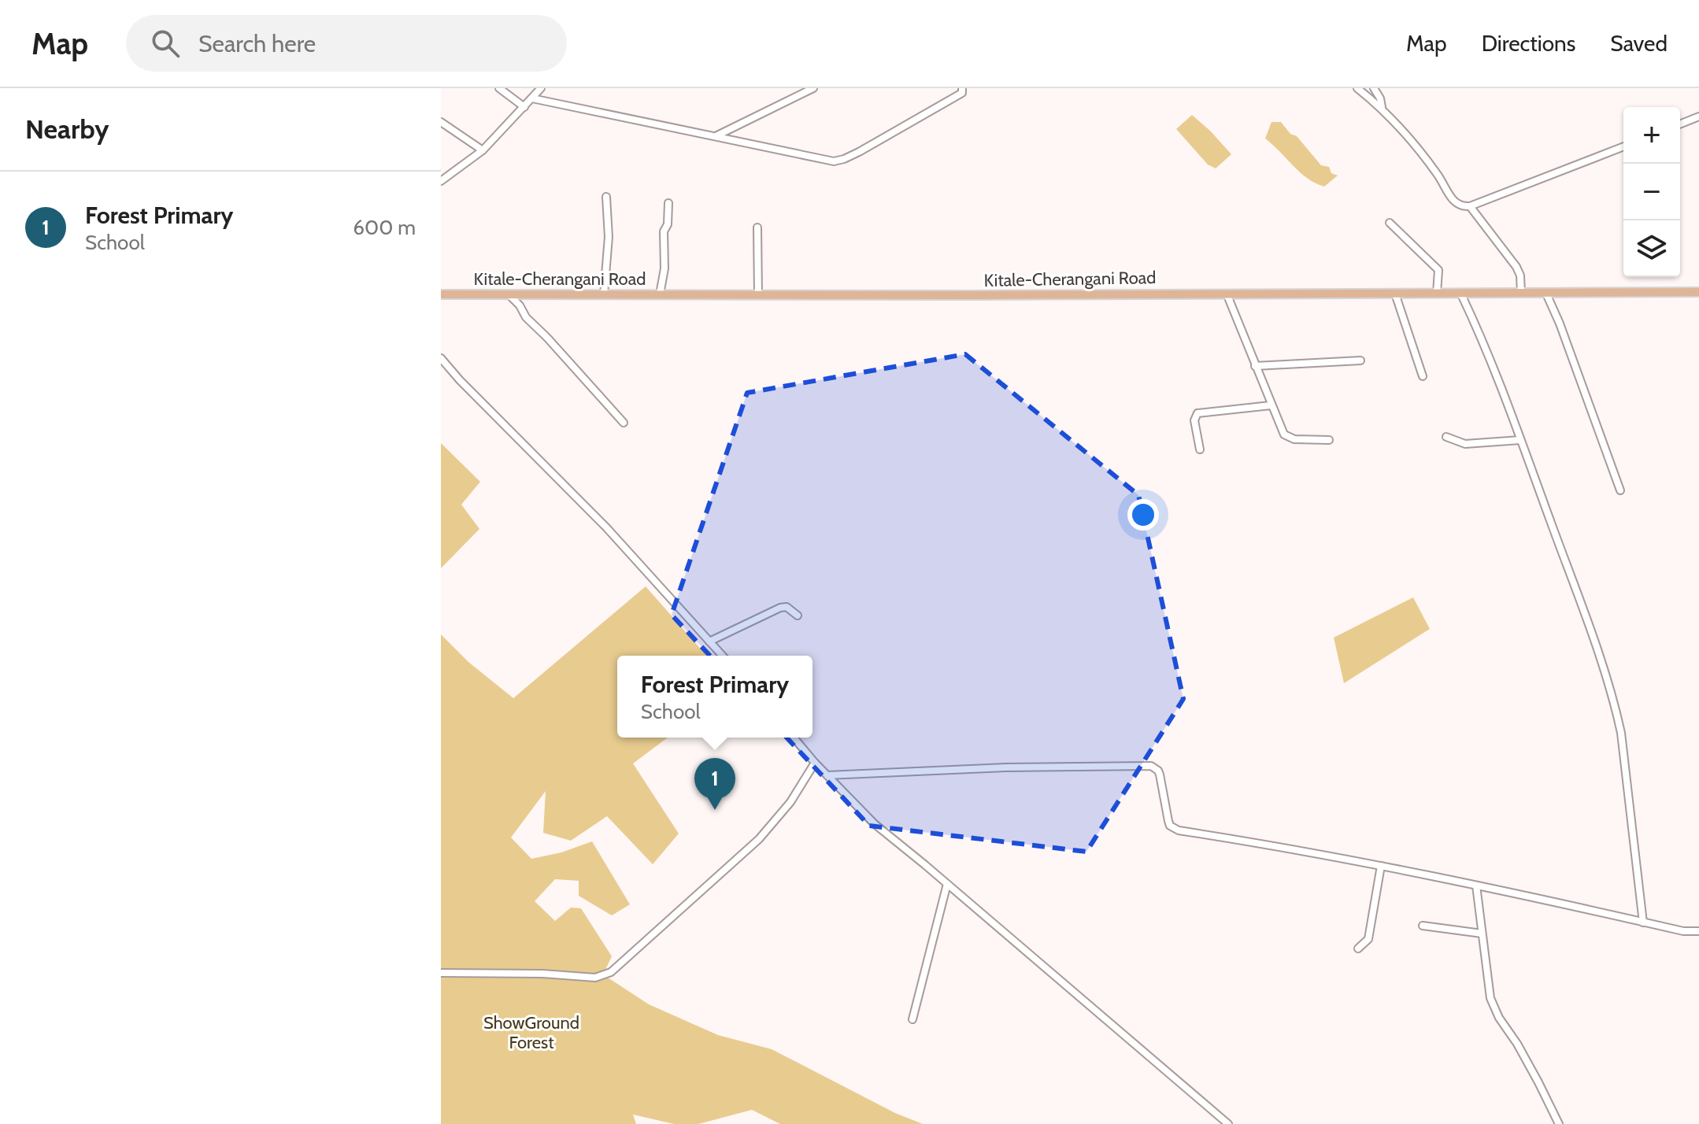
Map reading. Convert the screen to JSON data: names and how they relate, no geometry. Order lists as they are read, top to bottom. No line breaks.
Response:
{"streets":{"main road":["Kitale-Cherangani Road"]},"parks":["ShowGround Forest"],"page":{"header":"Map","search":"Search here","nav":["Map","Directions","Saved"],"heading":"Nearby","map_buttons":["+","−"],"list":[{"mark":"1","name":"Forest Primary","note":"School","value":"600 m"}],"popup":["Forest Primary","School"],"pins":"1"}}
